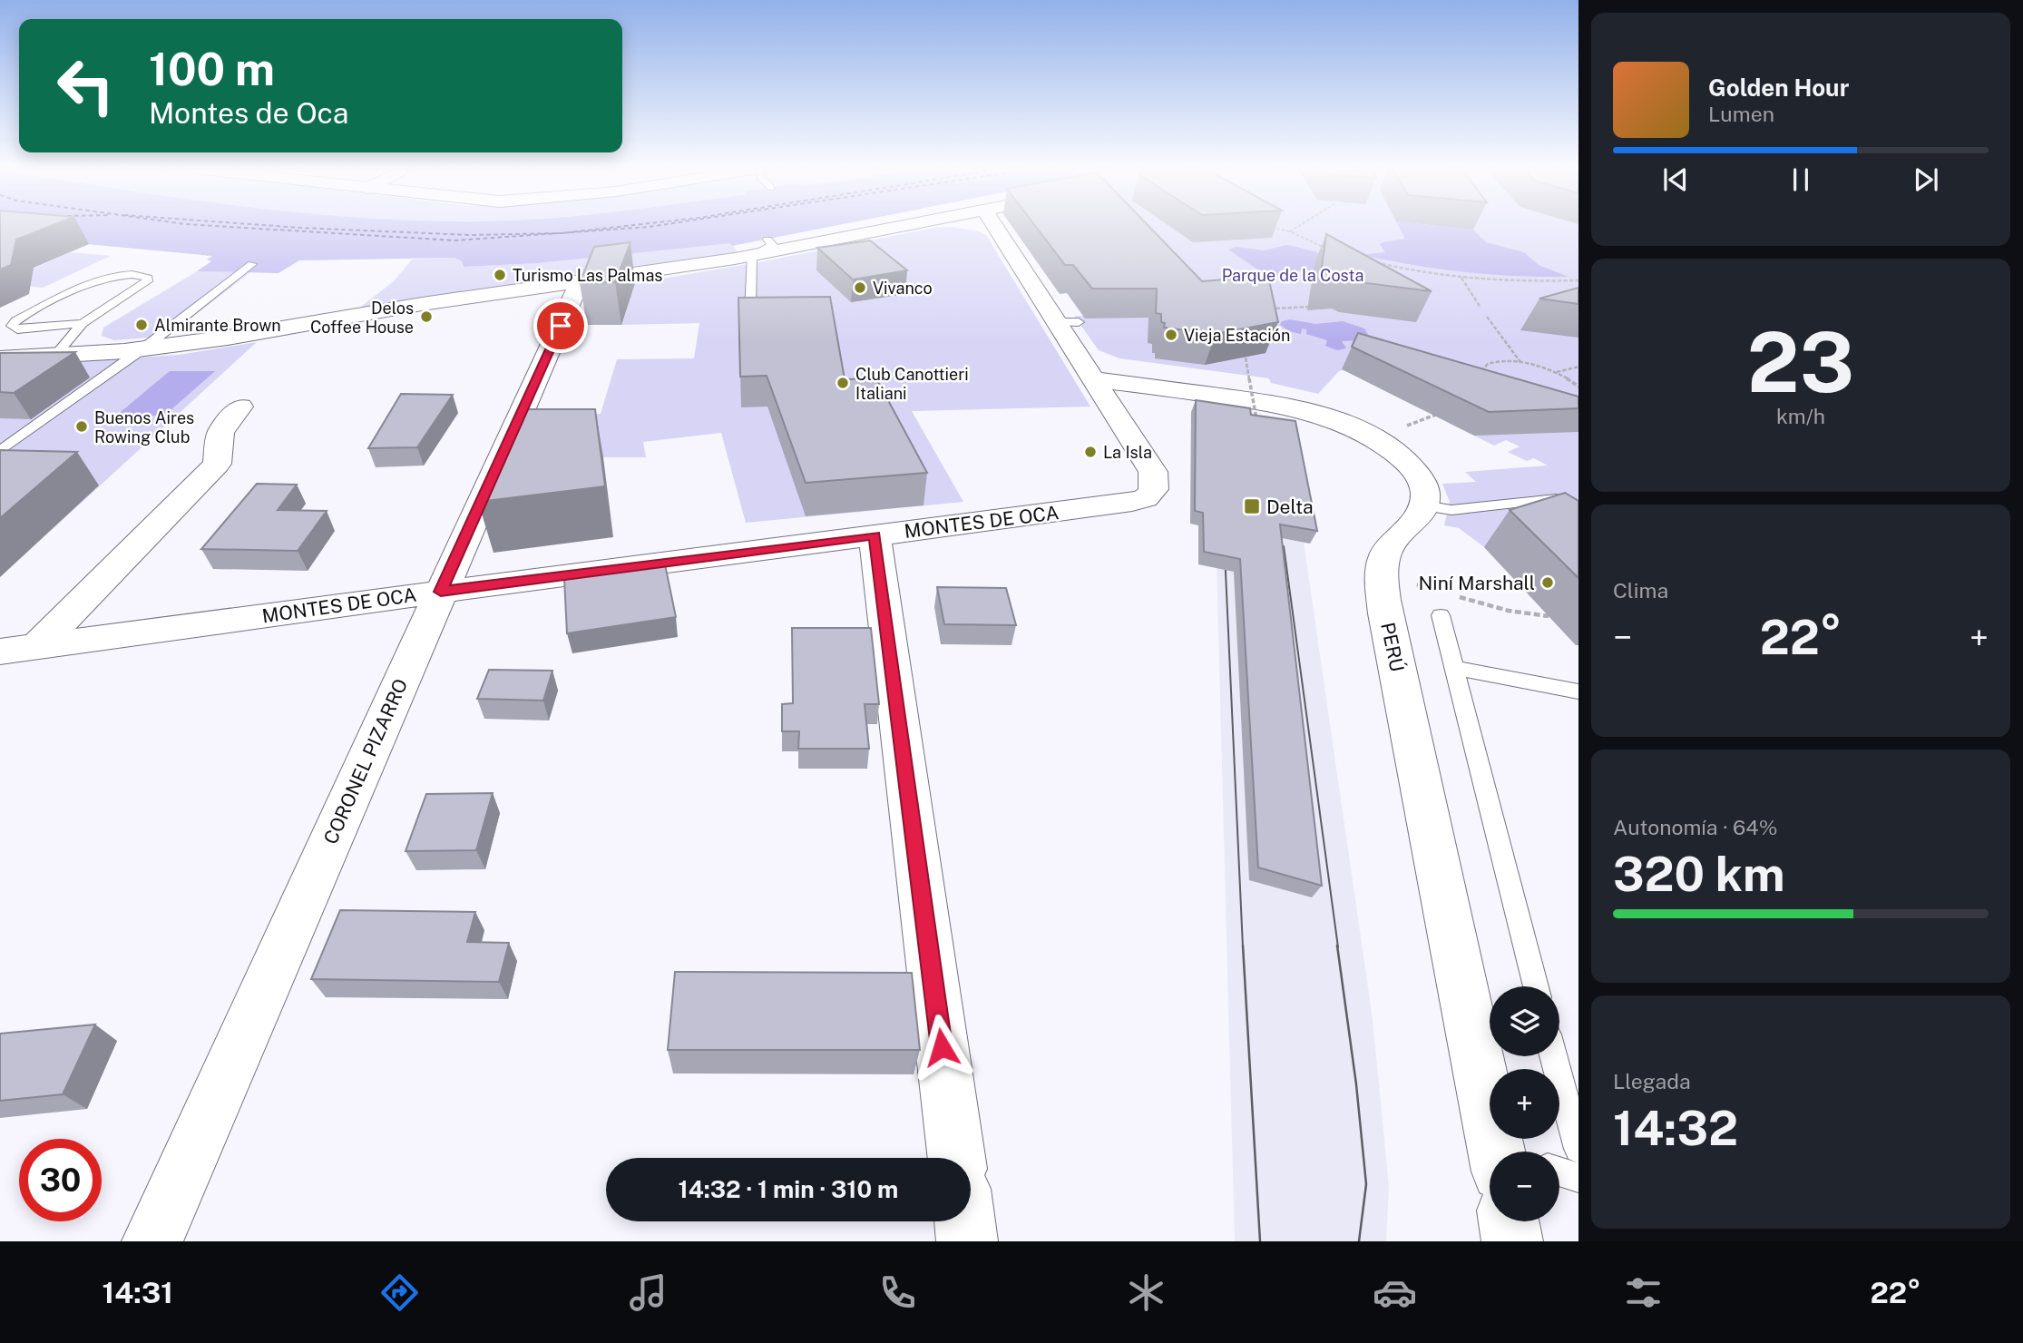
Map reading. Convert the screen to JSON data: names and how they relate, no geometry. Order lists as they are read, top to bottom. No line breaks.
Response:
{"streets":{"street":["MONTES DE OCA","PERÚ","CORONEL PIZARRO"]},"crossings":[["MONTES DE OCA","CORONEL PIZARRO"]],"parks":["Parque de la Costa"],"places":{"other":["Turismo Las Palmas","Vivanco","Delos Coffee House","Almirante Brown","Vieja Estación","Club Canottieri Italiani","Buenos Aires Rowing Club","La Isla","Niní Marshall"],"transit":["Delta"]},"page":{"turn":["100 m","Montes de Oca"],"song":["Golden Hour","Lumen"],"tile":[["23","km/h"],"Clima",["Autonomía · 64%","320 km"],["Llegada","14:32"]],"heat":["−","22°","+"],"map_buttons":["+","−"],"limit":"30","trip":"14:32 · 1 min · 310 m","tabs":["14:31","22°"]}}
